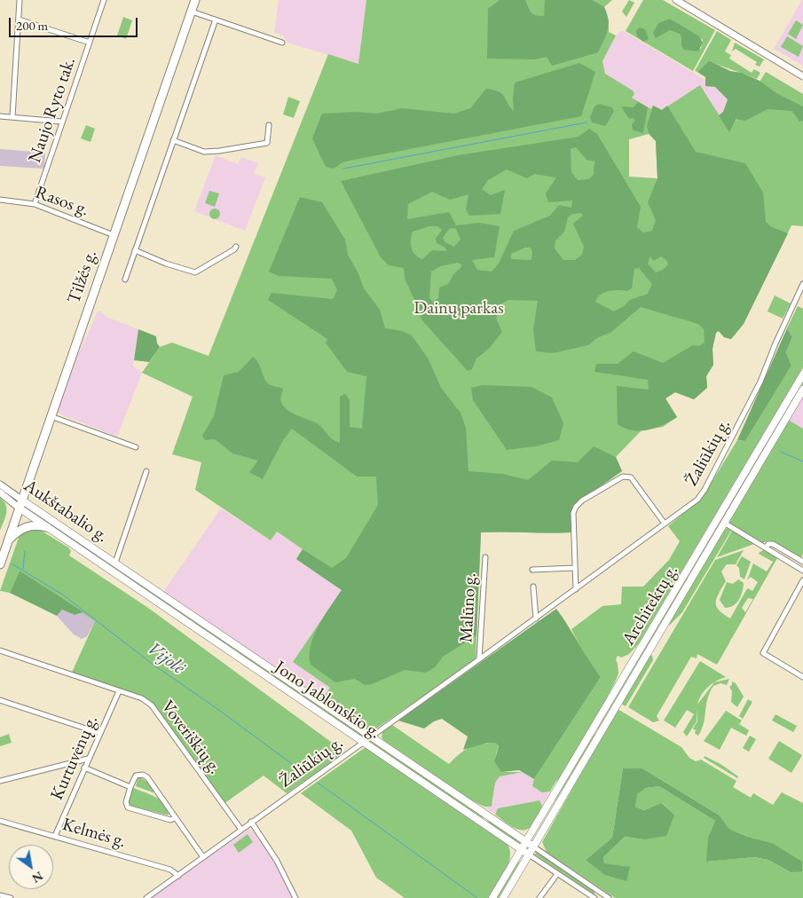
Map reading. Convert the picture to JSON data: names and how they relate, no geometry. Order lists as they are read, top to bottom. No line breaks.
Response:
{"streets":{"highway":["Tilžės g."],"main road":["Aukštabalio g.","Architektų g.","Jono Jablonskio g."],"street":["Naujo Ryto tak.","Rasos g.","Žaliūkių g.","Malūno g.","Voveriškių g.","Kurtuvėnų g.","Kelmės g."]},"crossings":[["Naujo Ryto tak.","Rasos g."],["Rasos g.","Tilžės g."],["Tilžės g.","Aukštabalio g."],["Žaliūkių g.","Malūno g."],["Žaliūkių g.","Jono Jablonskio g."],["Žaliūkių g.","Voveriškių g."],["Žaliūkių g.","Kelmės g."],["Aukštabalio g.","Jono Jablonskio g."],["Architektų g.","Jono Jablonskio g."],["Voveriškių g.","Kurtuvėnų g."],["Kurtuvėnų g.","Kelmės g."]],"water":["Vijolė"],"parks":["Dainų parkas"],"scale_bar":"200 m","north":"bottom right"}
